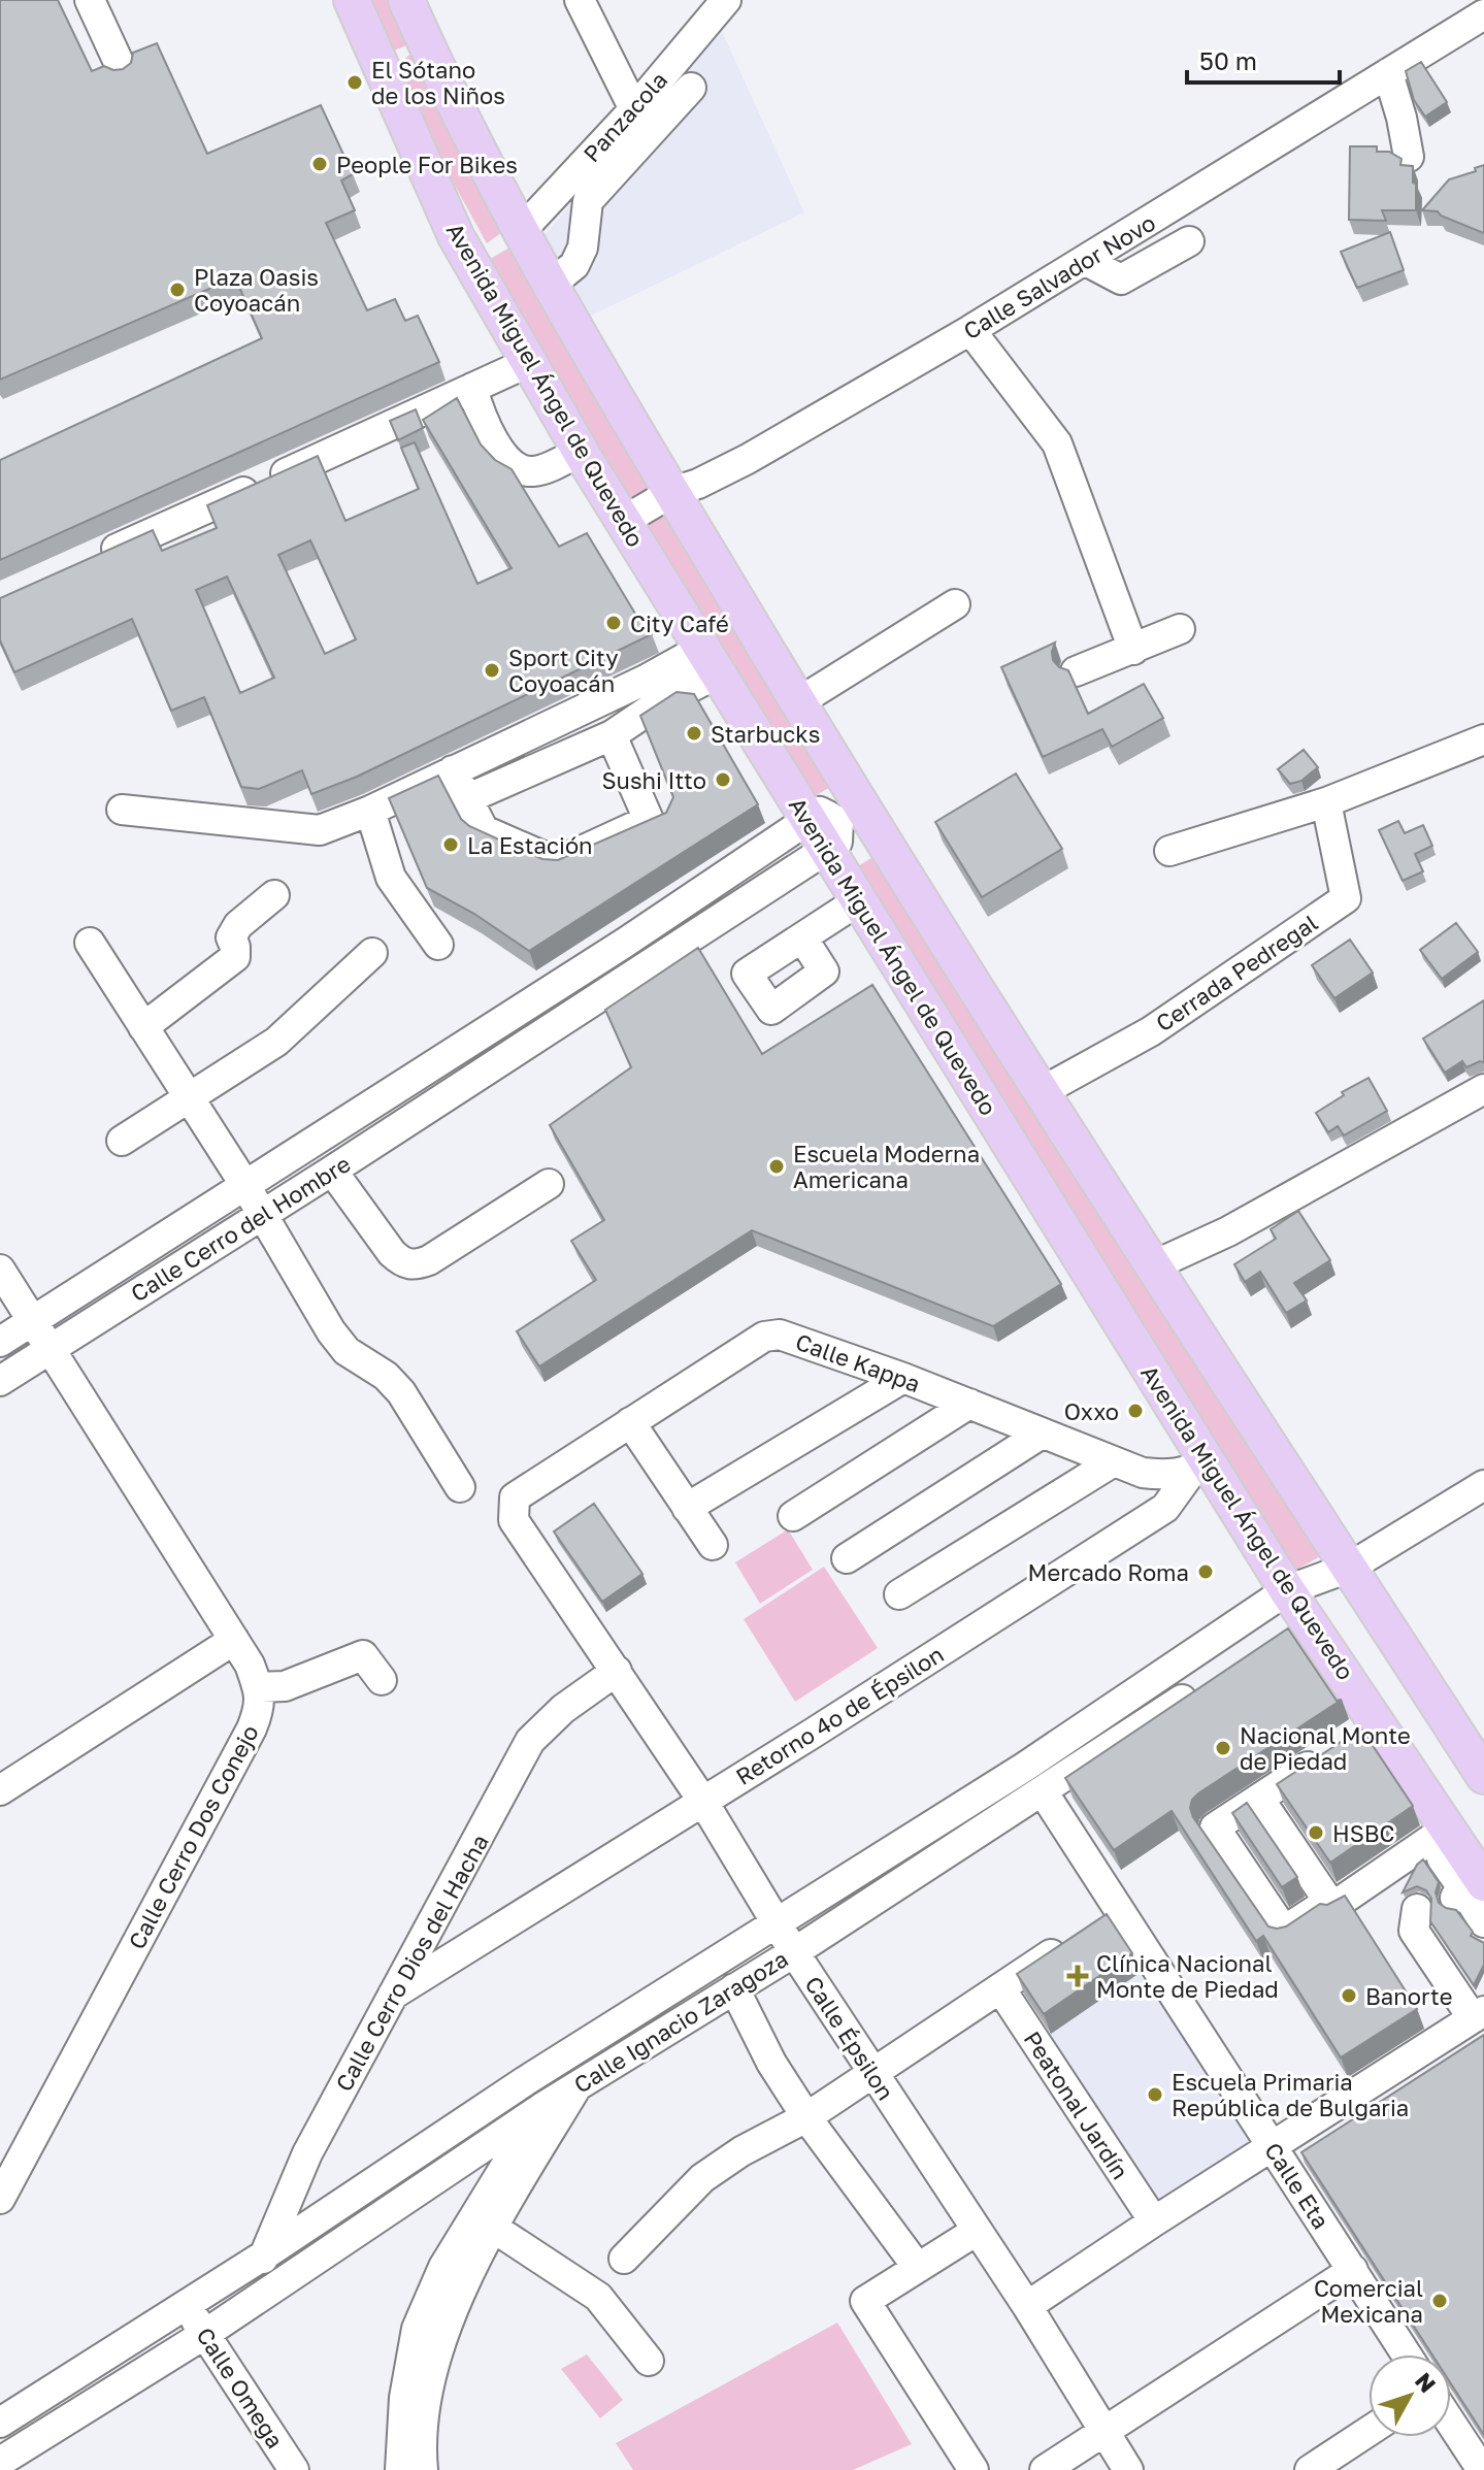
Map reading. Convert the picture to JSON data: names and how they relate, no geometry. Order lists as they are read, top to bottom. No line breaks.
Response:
{"streets":{"main road":["Avenida Miguel Ángel de Quevedo"],"street":["Panzacola","Calle Salvador Novo","Cerrada Pedregal","Calle Cerro del Hombre","Calle Kappa","Retorno 4o de Épsilon","Calle Cerro Dos Conejo","Calle Cerro Dios del Hacha","Calle Ignacio Zaragoza","Calle Épsilon","Peatonal Jardín","Calle Eta","Calle Omega"]},"crossings":[["Panzacola","Avenida Miguel Ángel de Quevedo"],["Calle Salvador Novo","Avenida Miguel Ángel de Quevedo"],["Avenida Miguel Ángel de Quevedo","Cerrada Pedregal"],["Avenida Miguel Ángel de Quevedo","Calle Cerro del Hombre"],["Avenida Miguel Ángel de Quevedo","Calle Kappa"],["Avenida Miguel Ángel de Quevedo","Retorno 4o de Épsilon"],["Avenida Miguel Ángel de Quevedo","Calle Ignacio Zaragoza"],["Calle Kappa","Retorno 4o de Épsilon"],["Calle Kappa","Calle Épsilon"],["Retorno 4o de Épsilon","Calle Cerro Dios del Hacha"],["Retorno 4o de Épsilon","Calle Épsilon"],["Calle Cerro Dios del Hacha","Calle Ignacio Zaragoza"],["Calle Cerro Dios del Hacha","Calle Épsilon"],["Calle Ignacio Zaragoza","Calle Épsilon"],["Calle Ignacio Zaragoza","Calle Eta"],["Calle Ignacio Zaragoza","Calle Omega"]],"places":{"other":["El Sótano de los Niños","People For Bikes","Plaza Oasis Coyoacán","City Café","Sport City Coyoacán","Starbucks","Sushi Itto","La Estación","Escuela Moderna Americana","Oxxo","Mercado Roma","Nacional Monte de Piedad","HSBC","Banorte","Escuela Primaria República de Bulgaria","Comercial Mexicana"],"health":["Clínica Nacional Monte de Piedad"]},"scale_bar":"50 m","north":"top right"}
